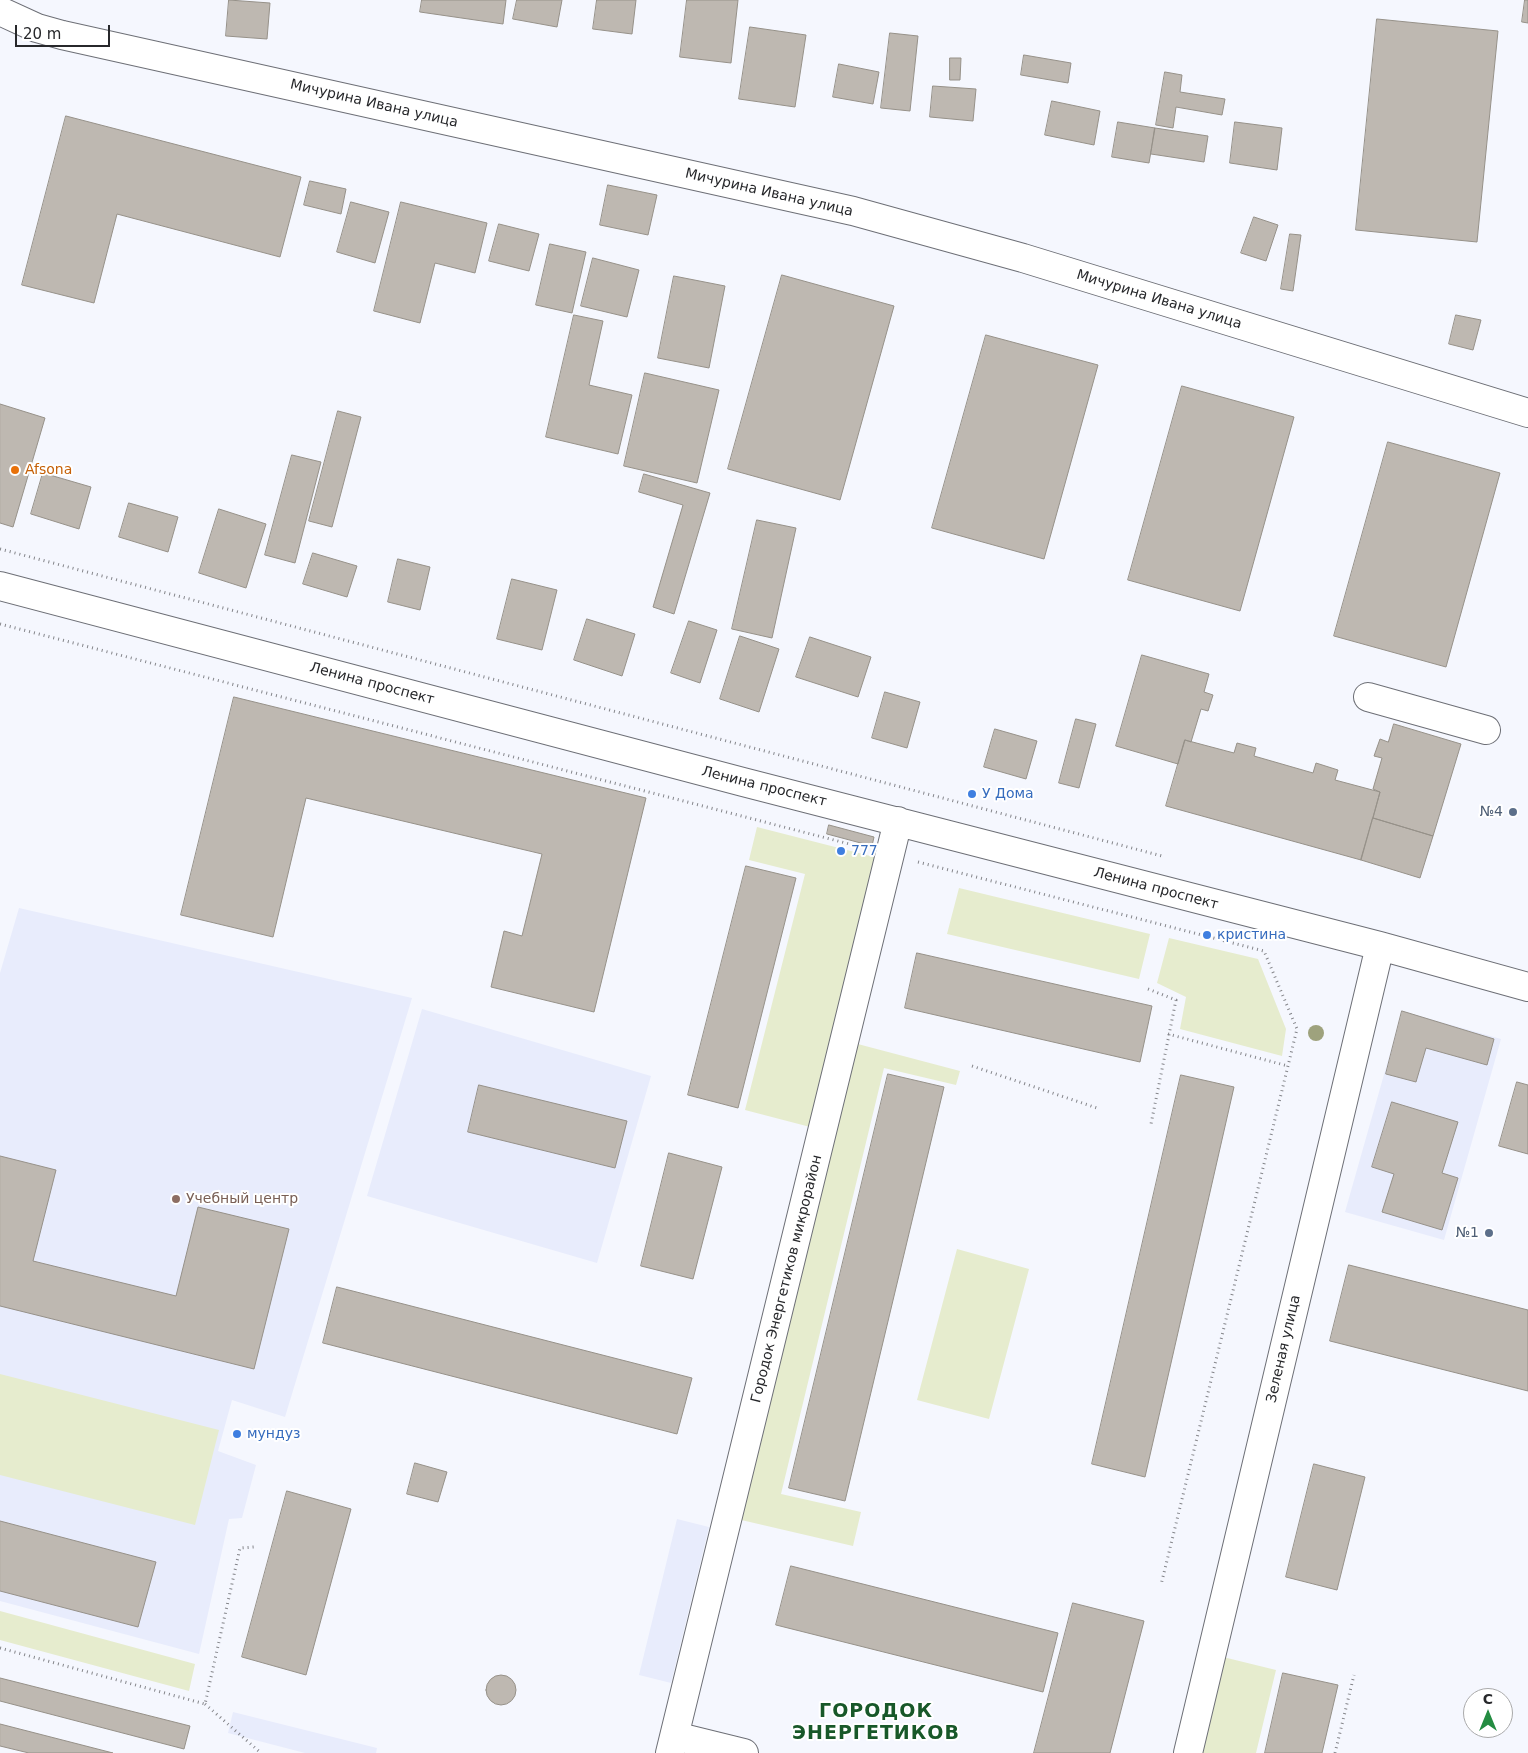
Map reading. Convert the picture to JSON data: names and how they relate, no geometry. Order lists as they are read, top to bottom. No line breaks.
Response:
{"streets":{"street":["Мичурина Ивана улица","Ленина проспект","Городок Энергетиков микрорайон","Зеленая улица"]},"crossings":[["Ленина проспект","Городок Энергетиков микрорайон"],["Ленина проспект","Зеленая улица"]],"districts":["ГОРОДОК ЭНЕРГЕТИКОВ"],"places":["Afsona","У Дома","№4","777","кристина","Учебный центр","№1","мундуз"],"scale_bar":"20 m","north":"top"}
